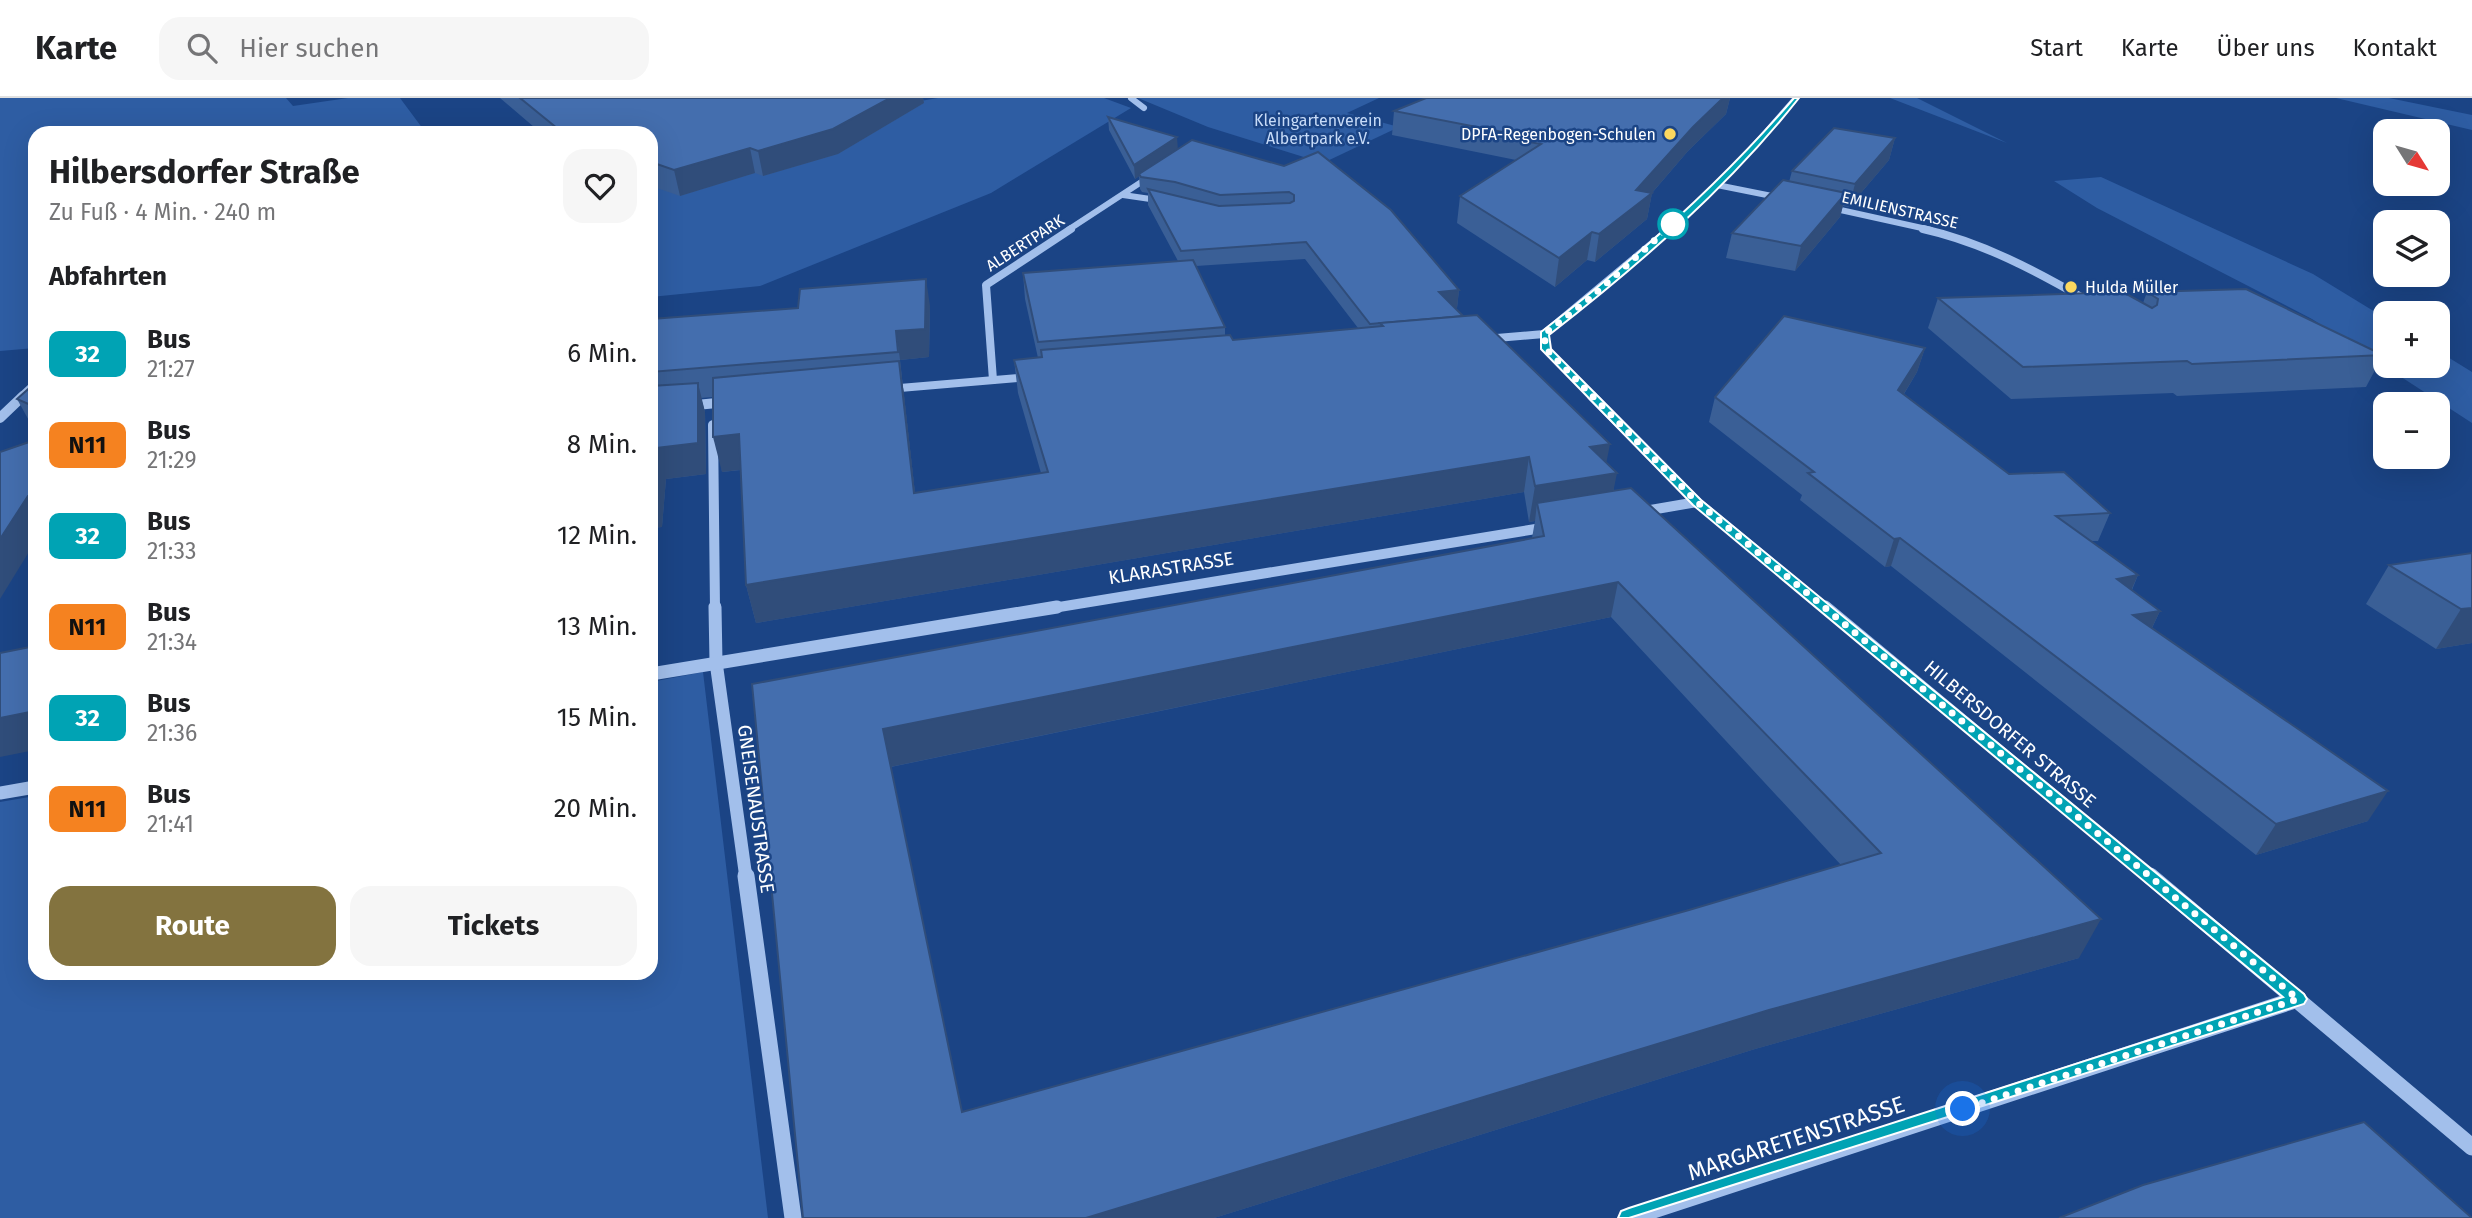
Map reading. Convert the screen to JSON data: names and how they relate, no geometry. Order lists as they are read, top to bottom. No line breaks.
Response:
{"streets":{"street":["EMILIENSTRASSE","ALBERTPARK","KLARASTRASSE","HILBERSDORFER STRASSE","GNEISENAUSTRASSE","MARGARETENSTRASSE"]},"crossings":[["KLARASTRASSE","GNEISENAUSTRASSE"],["HILBERSDORFER STRASSE","MARGARETENSTRASSE"]],"parks":["Kleingartenverein Albertpark e.V."],"places":["DPFA-Regenbogen-Schulen","Hulda Müller"],"lines":["bus line 32"],"north":"bottom right","page":{"header":"Karte","search":"Hier suchen","nav":["Start","Karte","Über uns","Kontakt"],"map_buttons":["+","−"],"heading":[["Hilbersdorfer Straße","Zu Fuß · 4 Min. · 240 m"],"Abfahrten"],"list":[{"mark":"32","name":"Bus","note":"21:27","value":"6 Min."},{"mark":"N11","name":"Bus","note":"21:29","value":"8 Min."},{"mark":"32","name":"Bus","note":"21:33","value":"12 Min."},{"mark":"N11","name":"Bus","note":"21:34","value":"13 Min."},{"mark":"32","name":"Bus","note":"21:36","value":"15 Min."},{"mark":"N11","name":"Bus","note":"21:41","value":"20 Min."}],"buttons":["Route","Tickets"]}}
